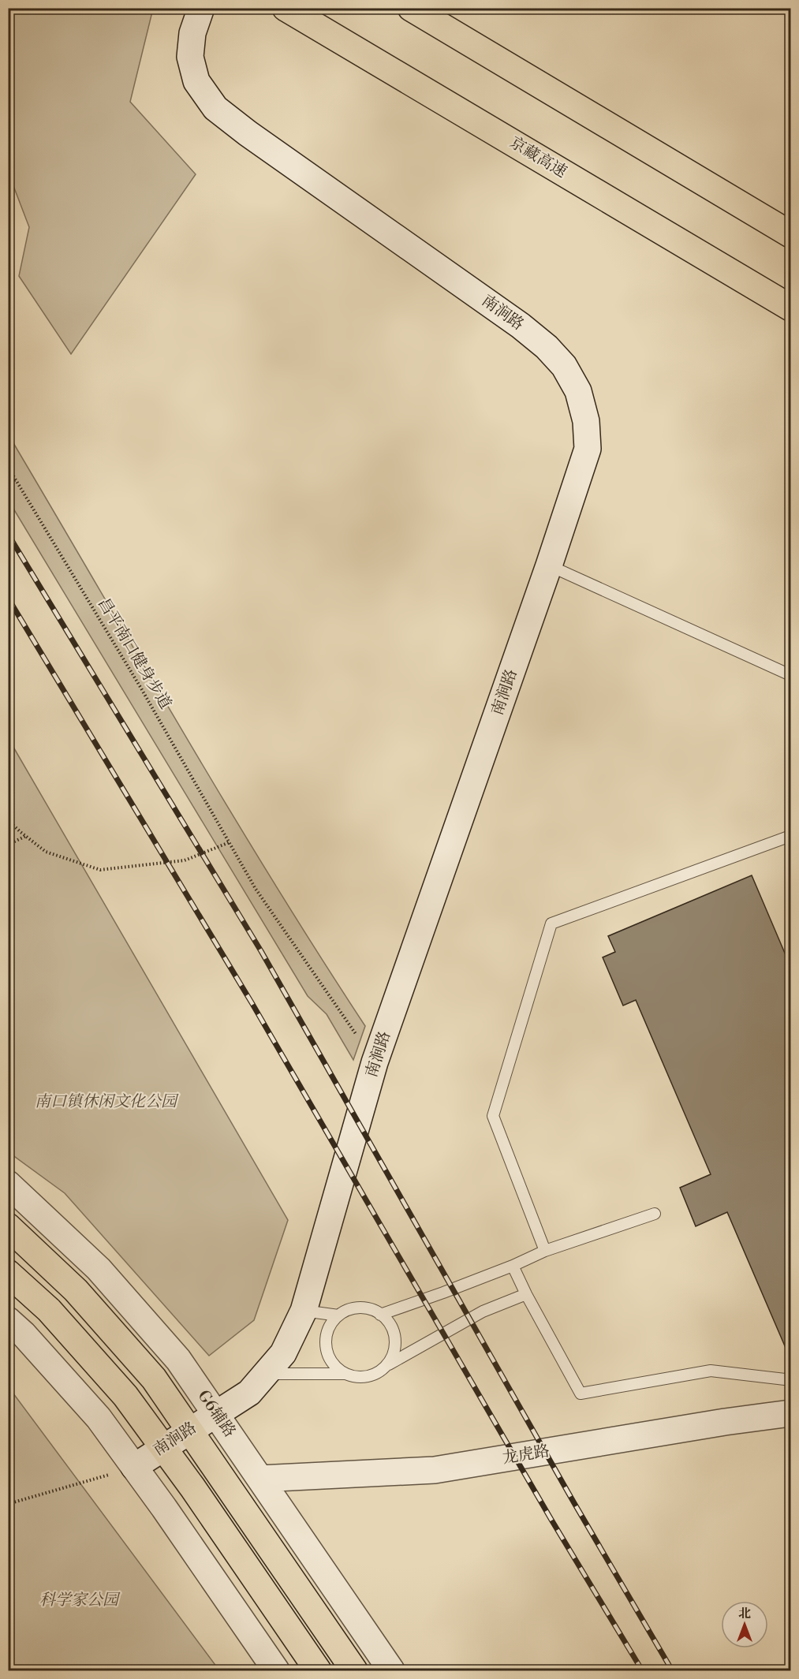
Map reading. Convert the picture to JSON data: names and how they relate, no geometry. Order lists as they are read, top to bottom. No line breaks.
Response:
{"streets":{"main road":["京藏高速","南涧路","G6辅路","龙虎路"],"path":["昌平南口健身步道"]},"crossings":[["南涧路","昌平南口健身步道"],["南涧路","G6辅路"],["G6辅路","龙虎路"]],"parks":["南口镇休闲文化公园","科学家公园"],"north":"top"}
